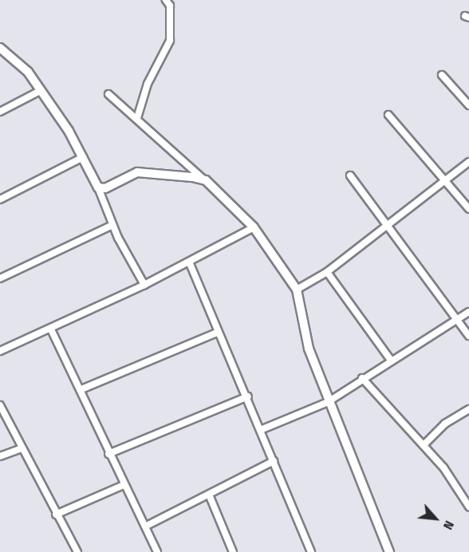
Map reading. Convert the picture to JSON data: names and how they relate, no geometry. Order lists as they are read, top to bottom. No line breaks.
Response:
{"north":"bottom right"}
